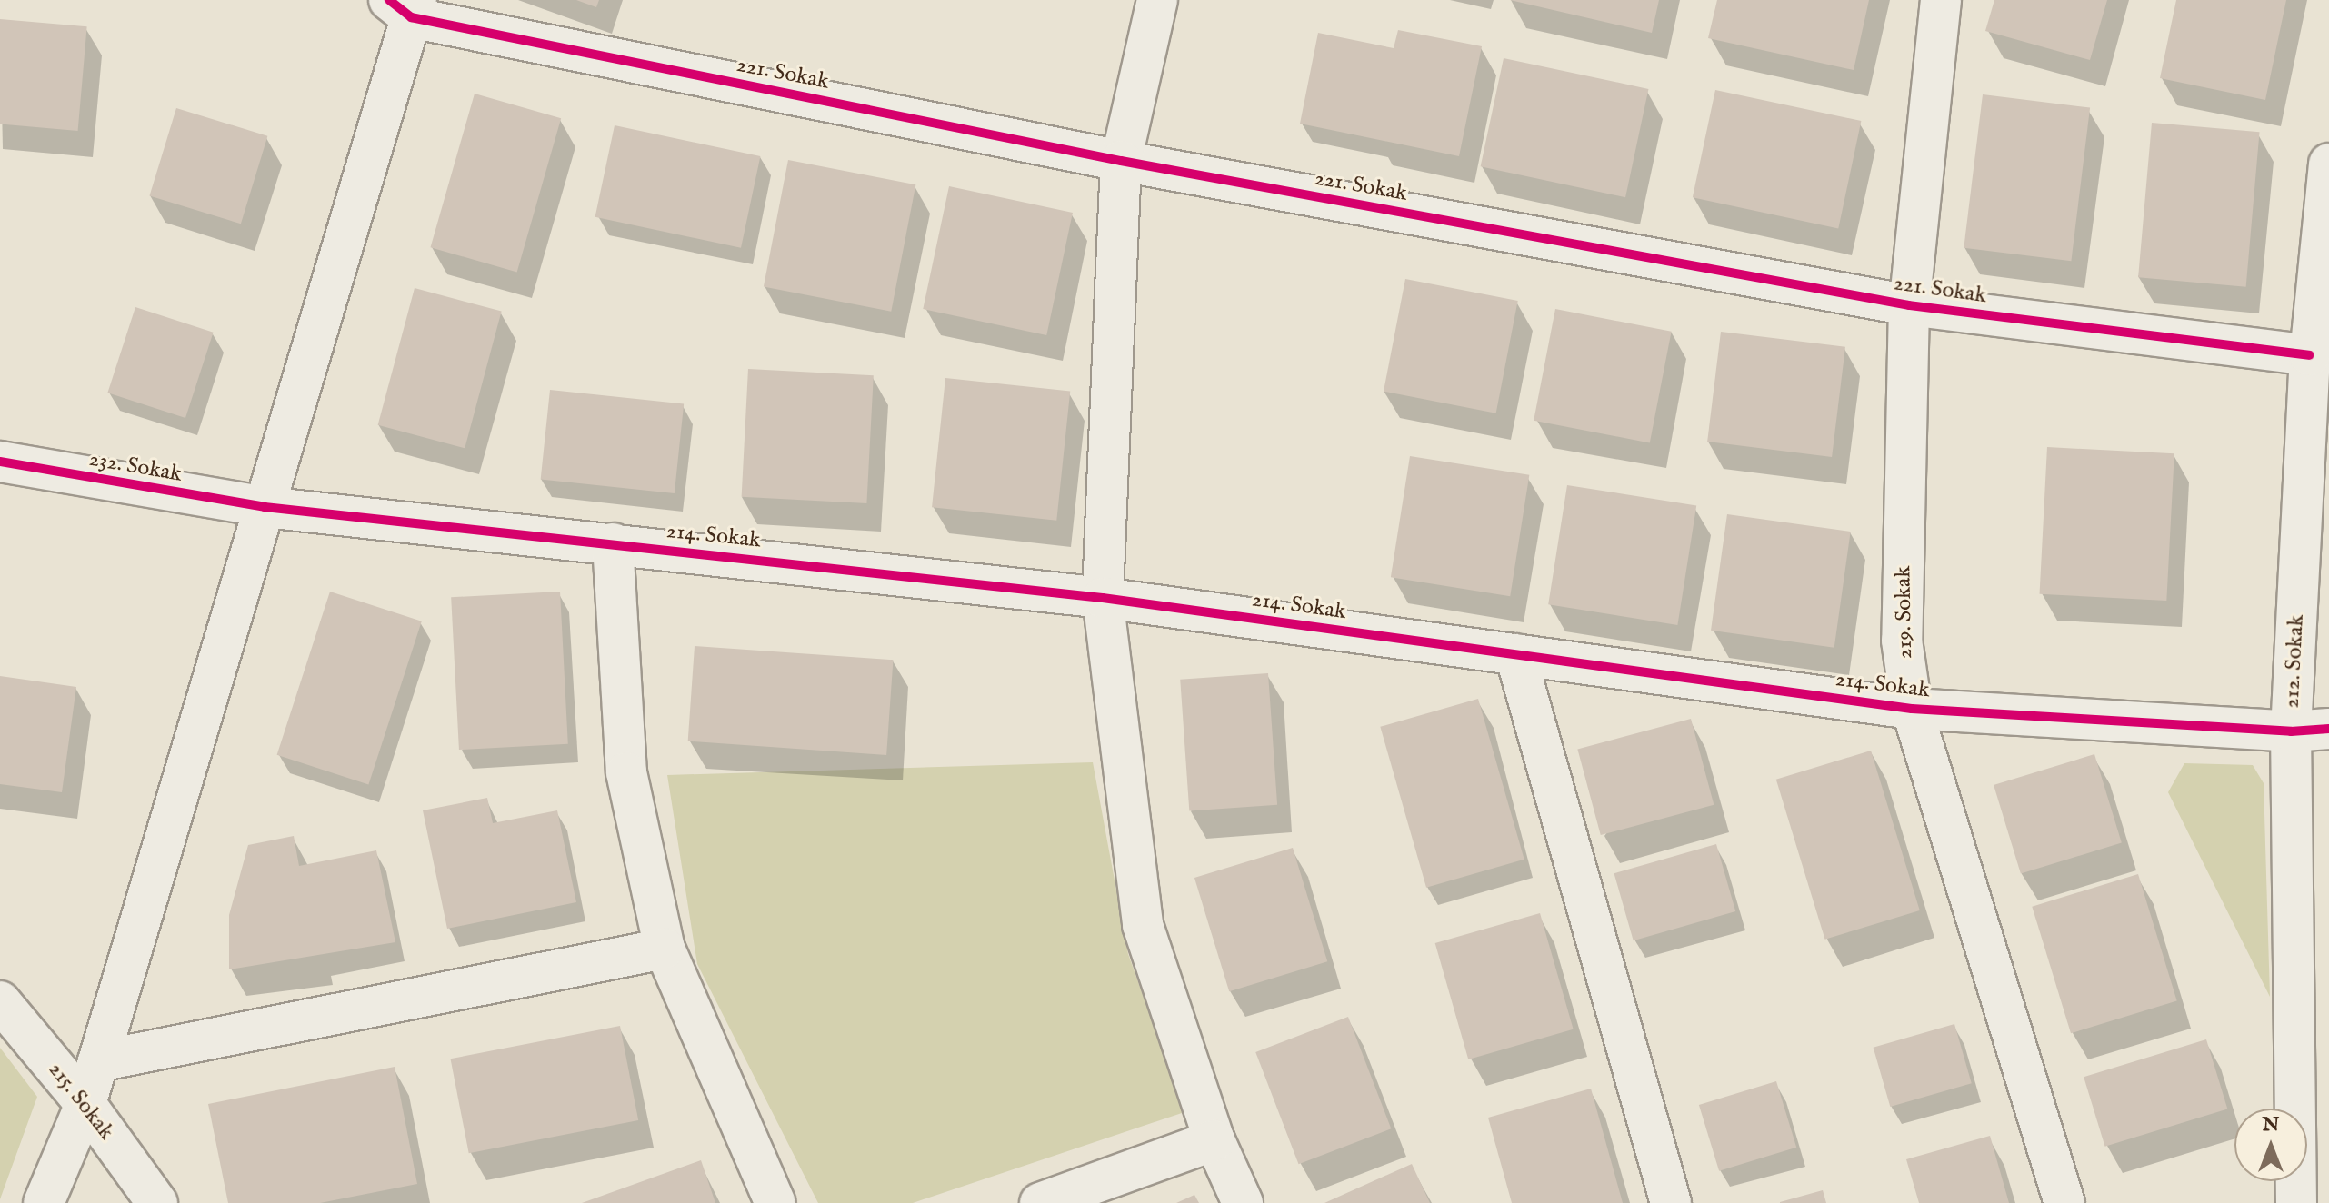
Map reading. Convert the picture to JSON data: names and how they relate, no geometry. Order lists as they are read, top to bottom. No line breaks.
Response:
{"streets":{"street":["221. Sokak","232. Sokak","214. Sokak","219. Sokak","212. Sokak","215. Sokak"]},"crossings":[["221. Sokak","219. Sokak"],["221. Sokak","212. Sokak"],["232. Sokak","214. Sokak"],["214. Sokak","219. Sokak"],["214. Sokak","212. Sokak"]],"north":"top"}
